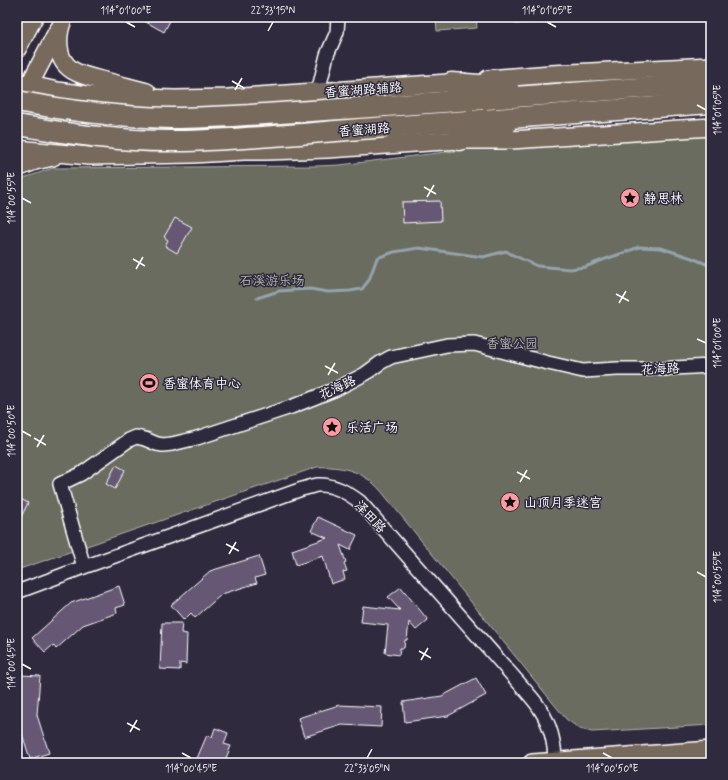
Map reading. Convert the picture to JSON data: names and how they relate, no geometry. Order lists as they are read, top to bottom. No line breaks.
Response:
{"streets":{"highway":["香蜜湖路"],"main road":["香蜜湖路辅路"],"street":["花海路","泽田路"]},"crossings":[["花海路","泽田路"]],"parks":["石溪游乐场","香蜜公园"],"places":{"place":["静思林","乐活广场","山顶月季迷宫"],"sports":["香蜜体育中心"]},"coordinates":["114°01'00\"E","22°33'15\"N","114°01'05\"E","114°00'55\"E","114°00'50\"E","114°00'45\"E","22°33'05\"N"]}
